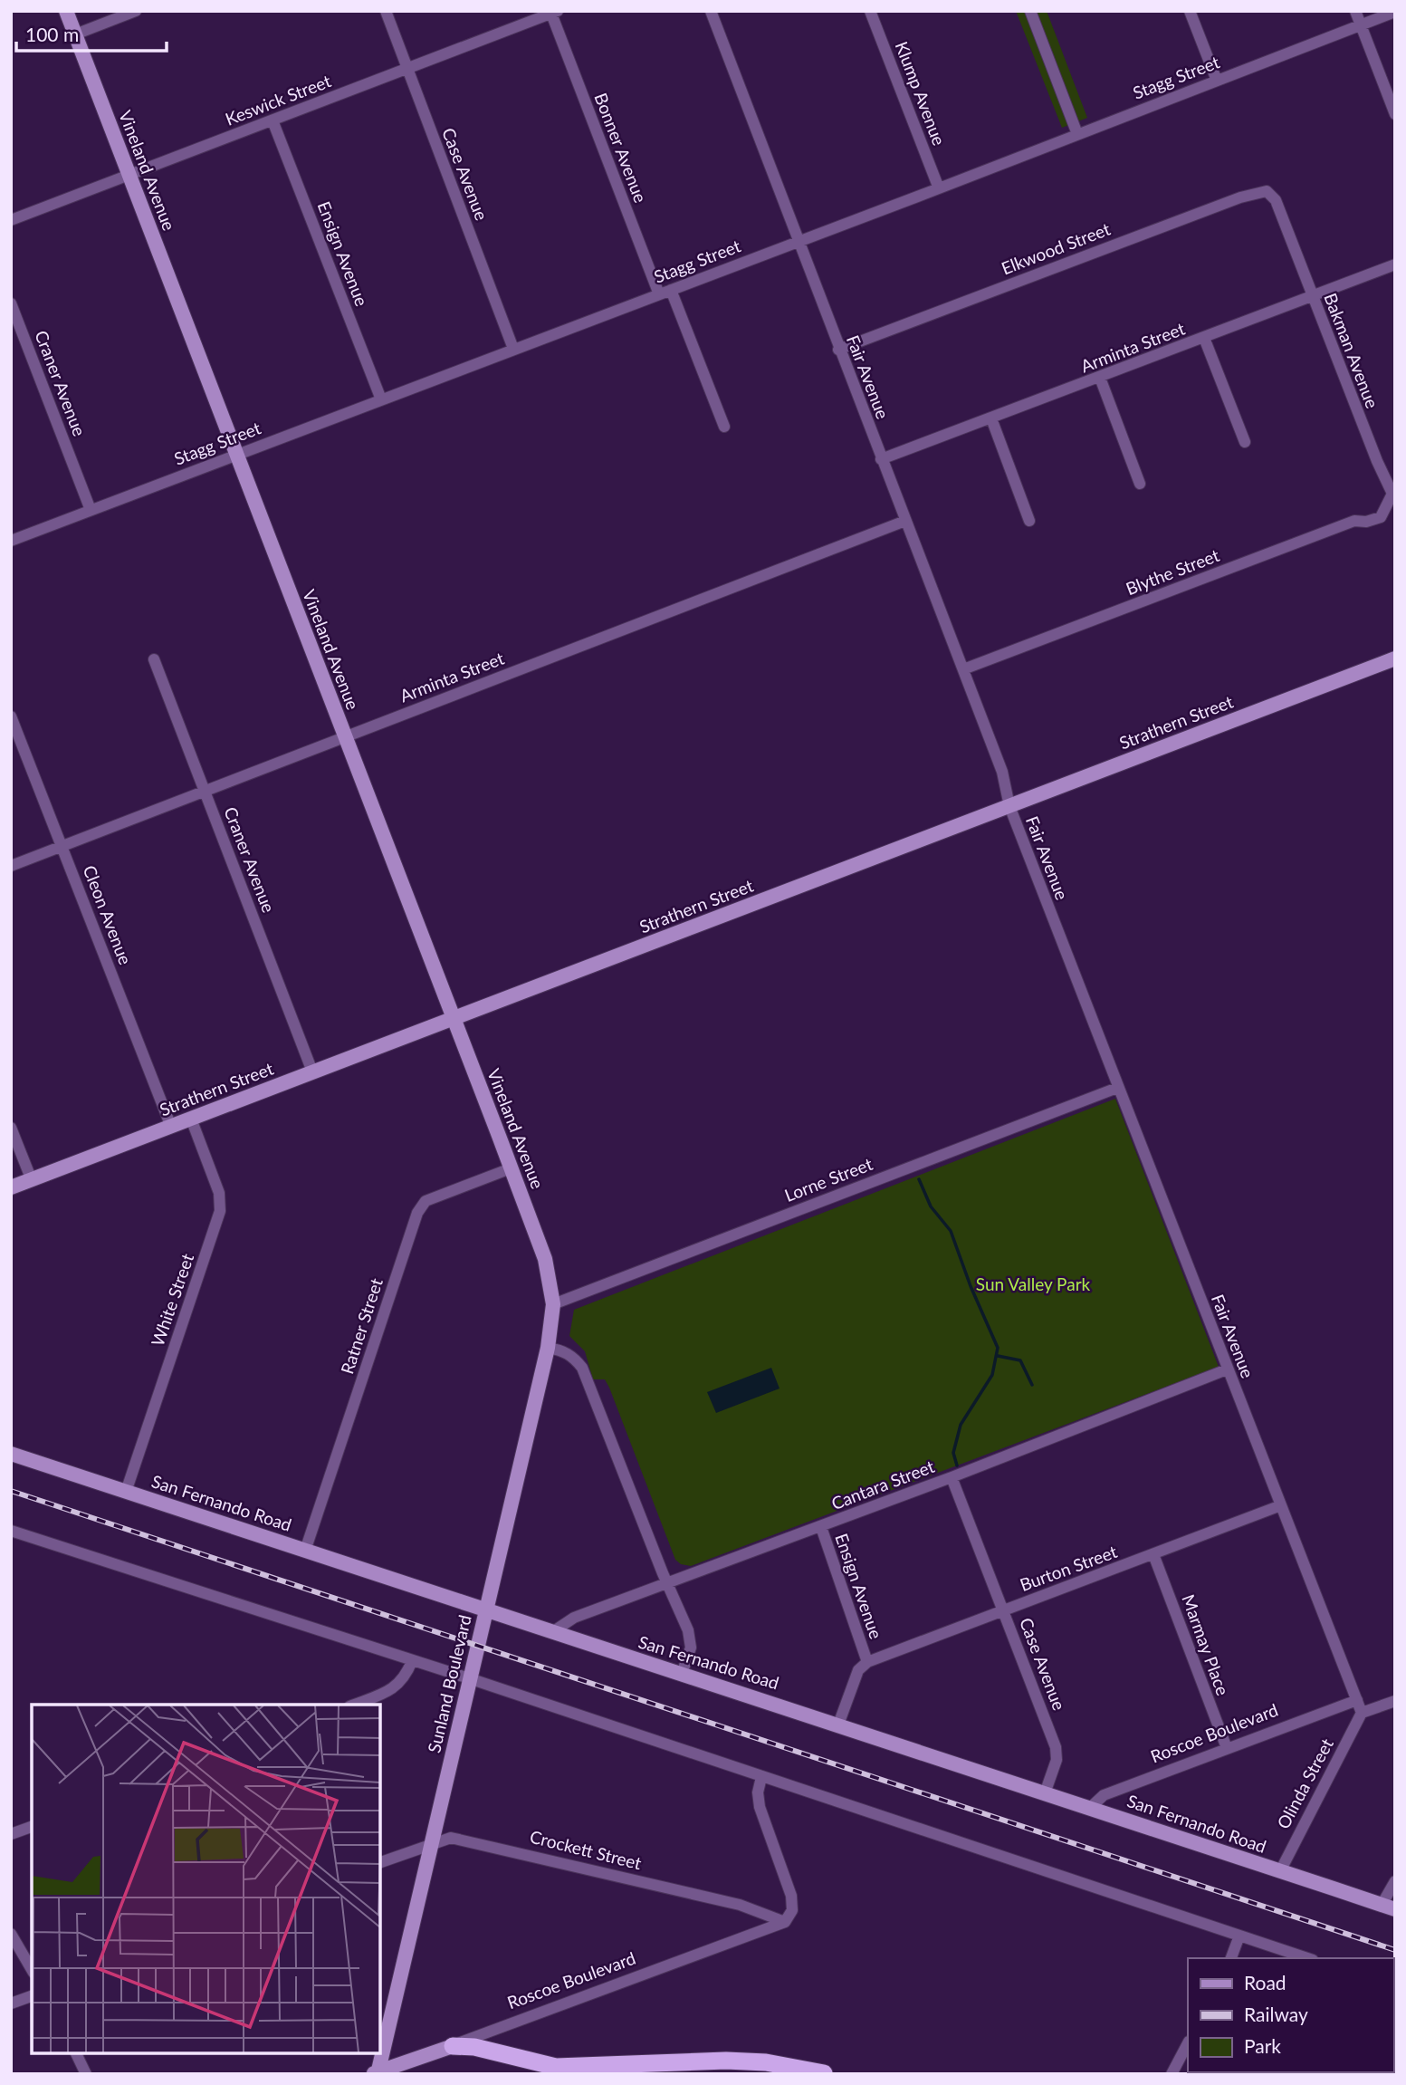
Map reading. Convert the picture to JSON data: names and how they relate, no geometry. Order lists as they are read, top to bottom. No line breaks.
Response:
{"streets":{"main road":["Vineland Avenue","Strathern Street","San Fernando Road","Sunland Boulevard","Roscoe Boulevard"],"street":["Stagg Street","Klump Avenue","Keswick Street","Bonner Avenue","Case Avenue","Elkwood Street","Ensign Avenue","Arminta Street","Bakman Avenue","Fair Avenue","Craner Avenue","Blythe Street","Cleon Avenue","Lorne Street","White Street","Ratner Street","Cantara Street","Burton Street","Marmay Place","Olinda Street","Crockett Street"]},"crossings":[["Stagg Street","Klump Avenue"],["Stagg Street","Bonner Avenue"],["Stagg Street","Vineland Avenue"],["Stagg Street","Case Avenue"],["Stagg Street","Ensign Avenue"],["Stagg Street","Fair Avenue"],["Stagg Street","Craner Avenue"],["Keswick Street","Bonner Avenue"],["Keswick Street","Vineland Avenue"],["Keswick Street","Case Avenue"],["Keswick Street","Ensign Avenue"],["Vineland Avenue","Arminta Street"],["Vineland Avenue","Strathern Street"],["Vineland Avenue","Lorne Street"],["Vineland Avenue","Ratner Street"],["Vineland Avenue","Sunland Boulevard"],["Case Avenue","Cantara Street"],["Case Avenue","San Fernando Road"],["Case Avenue","Burton Street"],["Elkwood Street","Bakman Avenue"],["Elkwood Street","Fair Avenue"],["Ensign Avenue","Cantara Street"],["Ensign Avenue","San Fernando Road"],["Ensign Avenue","Burton Street"],["Arminta Street","Bakman Avenue"],["Arminta Street","Fair Avenue"],["Arminta Street","Craner Avenue"],["Arminta Street","Cleon Avenue"],["Bakman Avenue","Blythe Street"],["Fair Avenue","Blythe Street"],["Fair Avenue","Strathern Street"],["Fair Avenue","Lorne Street"],["Fair Avenue","Cantara Street"],["Fair Avenue","Burton Street"],["Fair Avenue","Roscoe Boulevard"],["Fair Avenue","Olinda Street"],["Craner Avenue","Strathern Street"],["Strathern Street","Cleon Avenue"],["Strathern Street","White Street"],["Lorne Street","Sunland Boulevard"],["White Street","San Fernando Road"],["Ratner Street","San Fernando Road"],["Cantara Street","San Fernando Road"],["San Fernando Road","Sunland Boulevard"],["San Fernando Road","Roscoe Boulevard"],["San Fernando Road","Olinda Street"],["Burton Street","Marmay Place"],["Marmay Place","Roscoe Boulevard"],["Sunland Boulevard","Roscoe Boulevard"],["Sunland Boulevard","Crockett Street"],["Roscoe Boulevard","Crockett Street"]],"parks":["Sun Valley Park"],"legend":["Road","Railway","Park"],"scale_bar":"100 m"}
